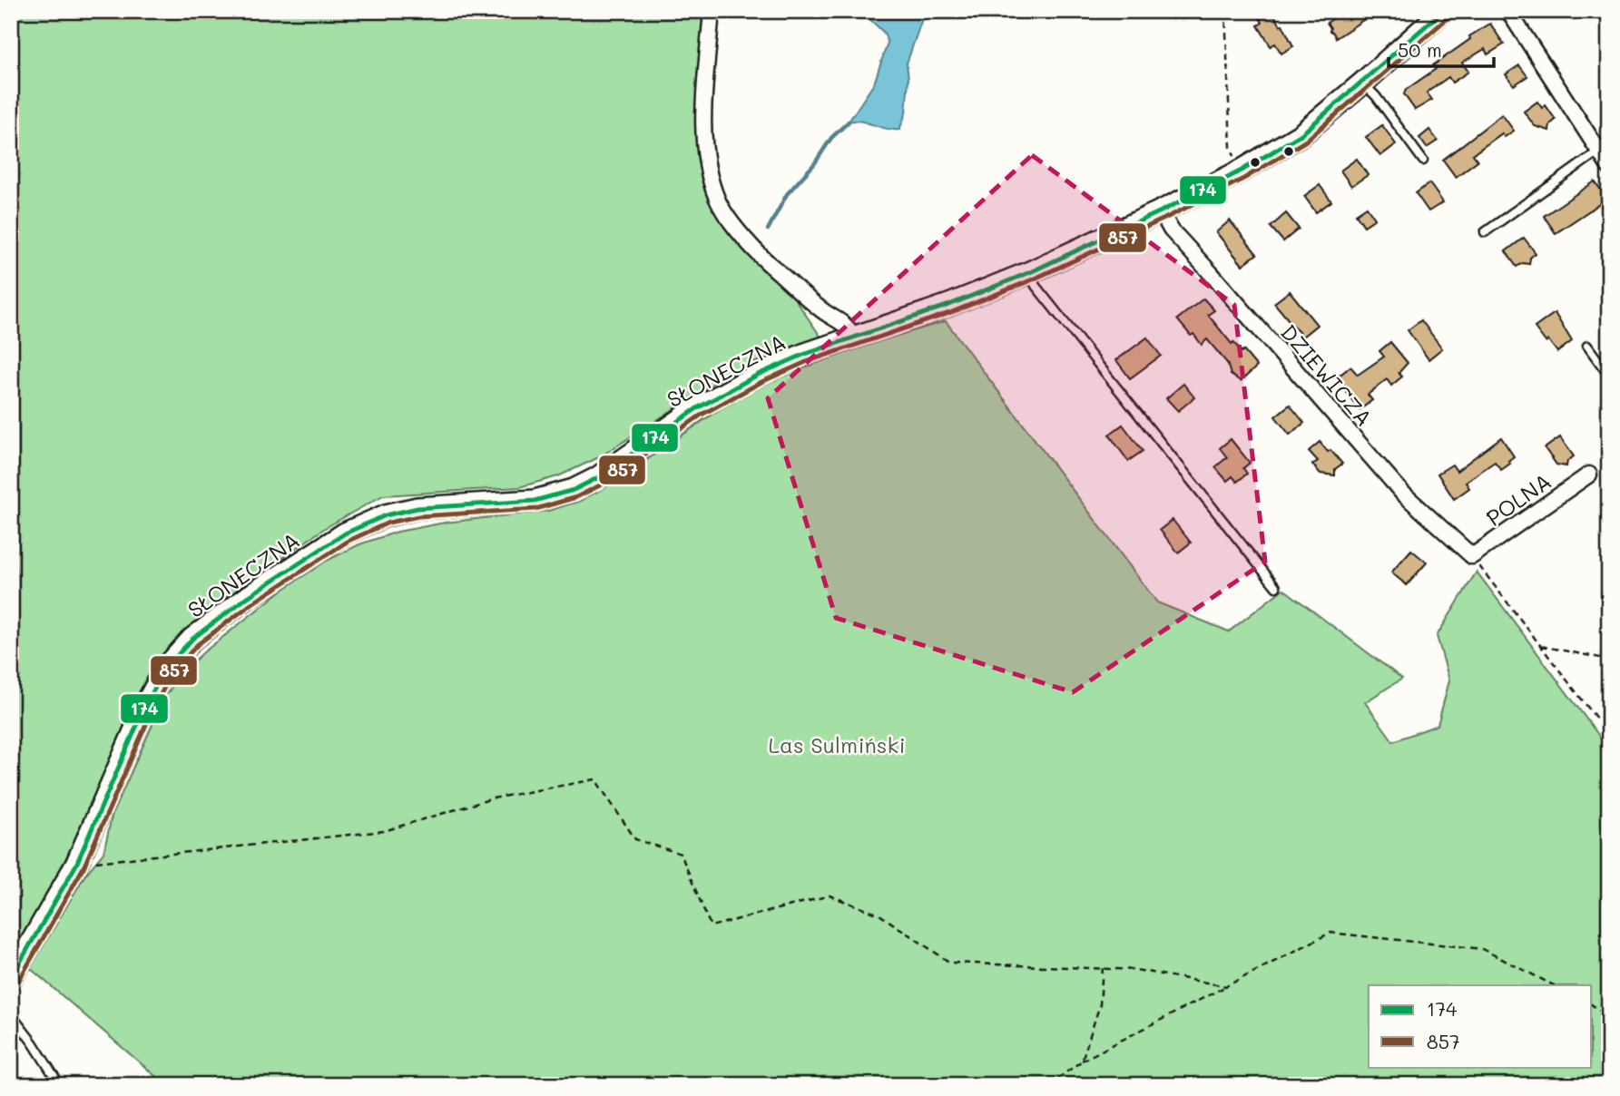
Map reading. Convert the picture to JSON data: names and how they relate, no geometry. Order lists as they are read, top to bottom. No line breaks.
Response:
{"streets":{"street":["SŁONECZNA","DZIEWICZA","POLNA"]},"crossings":[["SŁONECZNA","DZIEWICZA"],["DZIEWICZA","POLNA"]],"parks":["Las Sulmiński"],"lines":["transit line 174","transit line 857"],"legend":["174","857"],"scale_bar":"50 m"}
